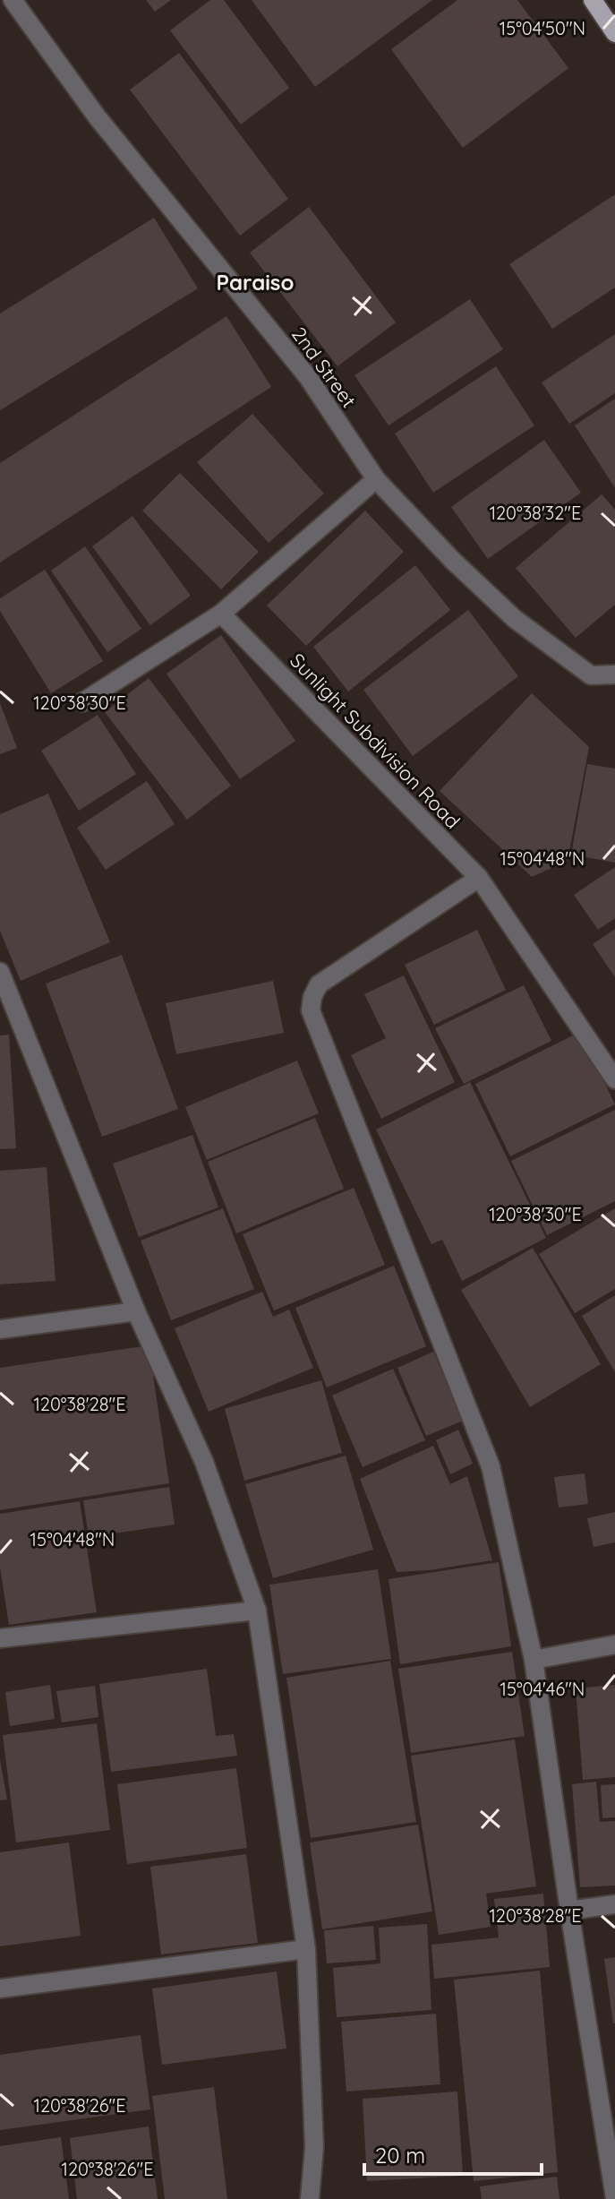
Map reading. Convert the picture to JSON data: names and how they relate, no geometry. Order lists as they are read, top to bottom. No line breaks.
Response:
{"streets":{"street":["2nd Street","Sunlight Subdivision Road"]},"districts":["Paraiso"],"scale_bar":"20 m","coordinates":["15°04'50\"N","120°38'32\"E","120°38'30\"E","15°04'48\"N","120°38'28\"E","15°04'46\"N","120°38'26\"E"]}
